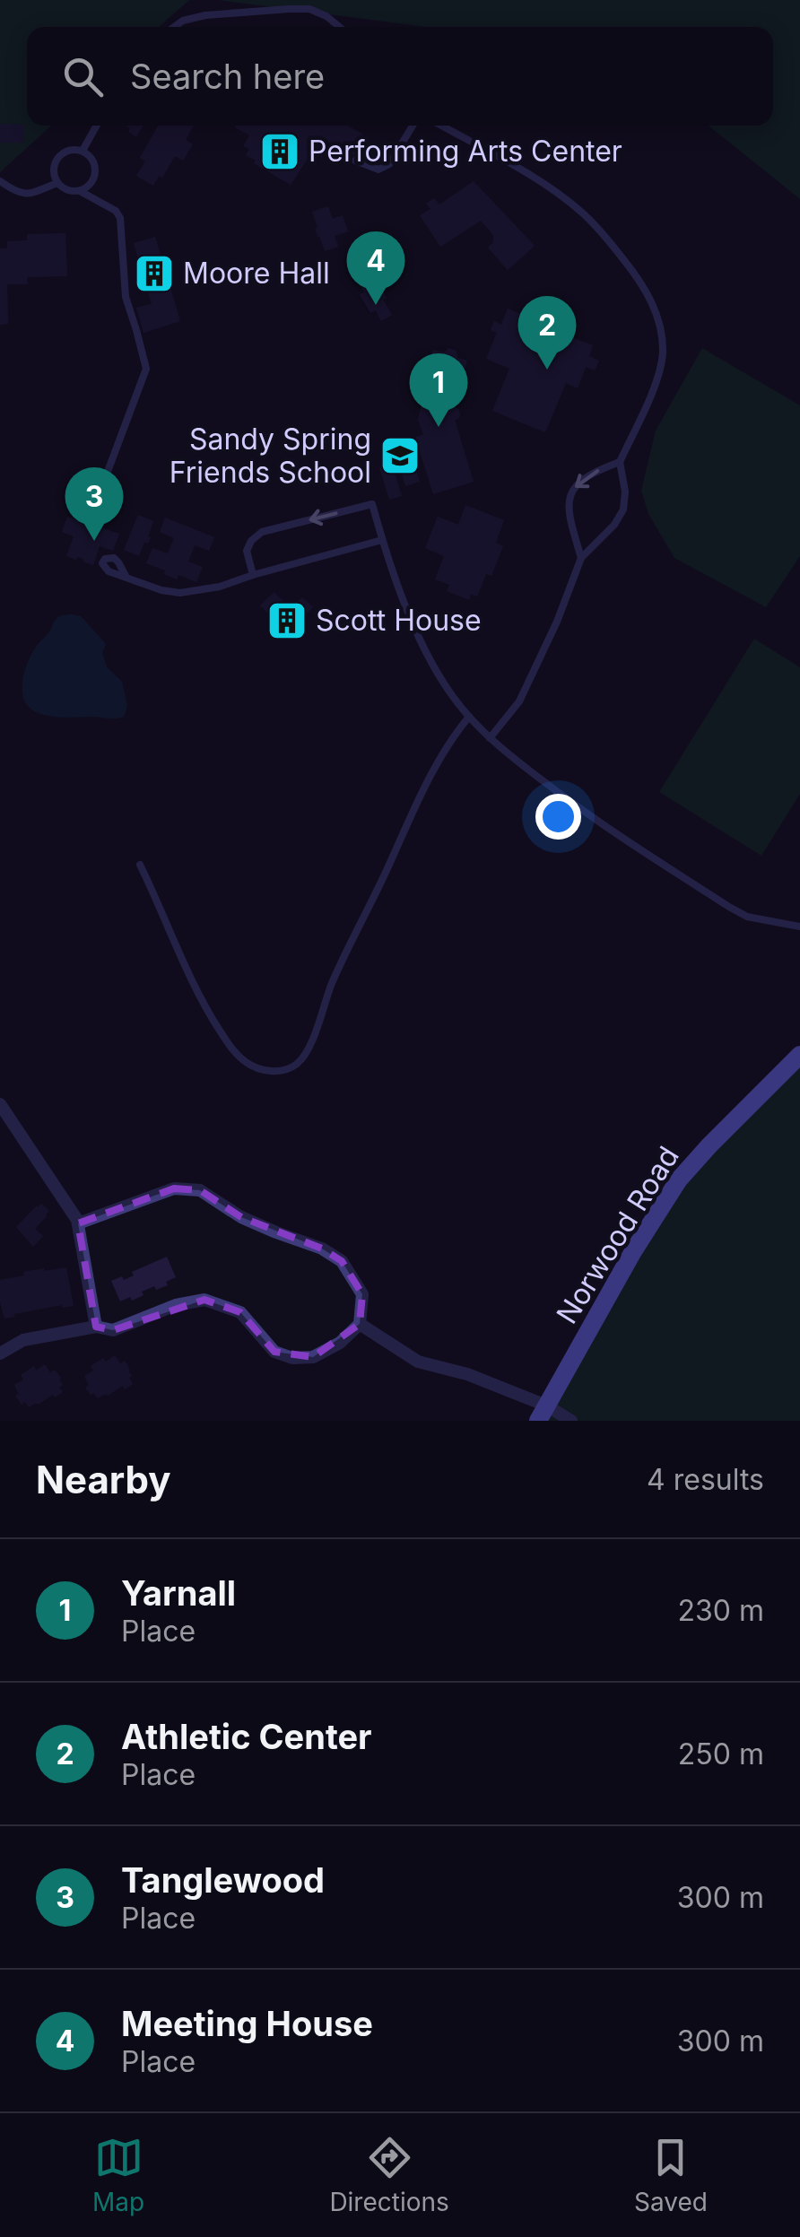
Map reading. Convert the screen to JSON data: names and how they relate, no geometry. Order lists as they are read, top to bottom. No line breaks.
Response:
{"streets":{"main road":["Norwood Road"]},"places":{"building":["Performing Arts Center","Moore Hall","Scott House"],"school or university":["Sandy Spring Friends School"]},"page":{"search":"Search here","pins":["4","2","1","3"],"heading":["Nearby","4 results"],"list":[{"mark":"1","name":"Yarnall","note":"Place","value":"230 m"},{"mark":"2","name":"Athletic Center","note":"Place","value":"250 m"},{"mark":"3","name":"Tanglewood","note":"Place","value":"300 m"},{"mark":"4","name":"Meeting House","note":"Place","value":"300 m"}],"nav":["Map","Directions","Saved"]}}
